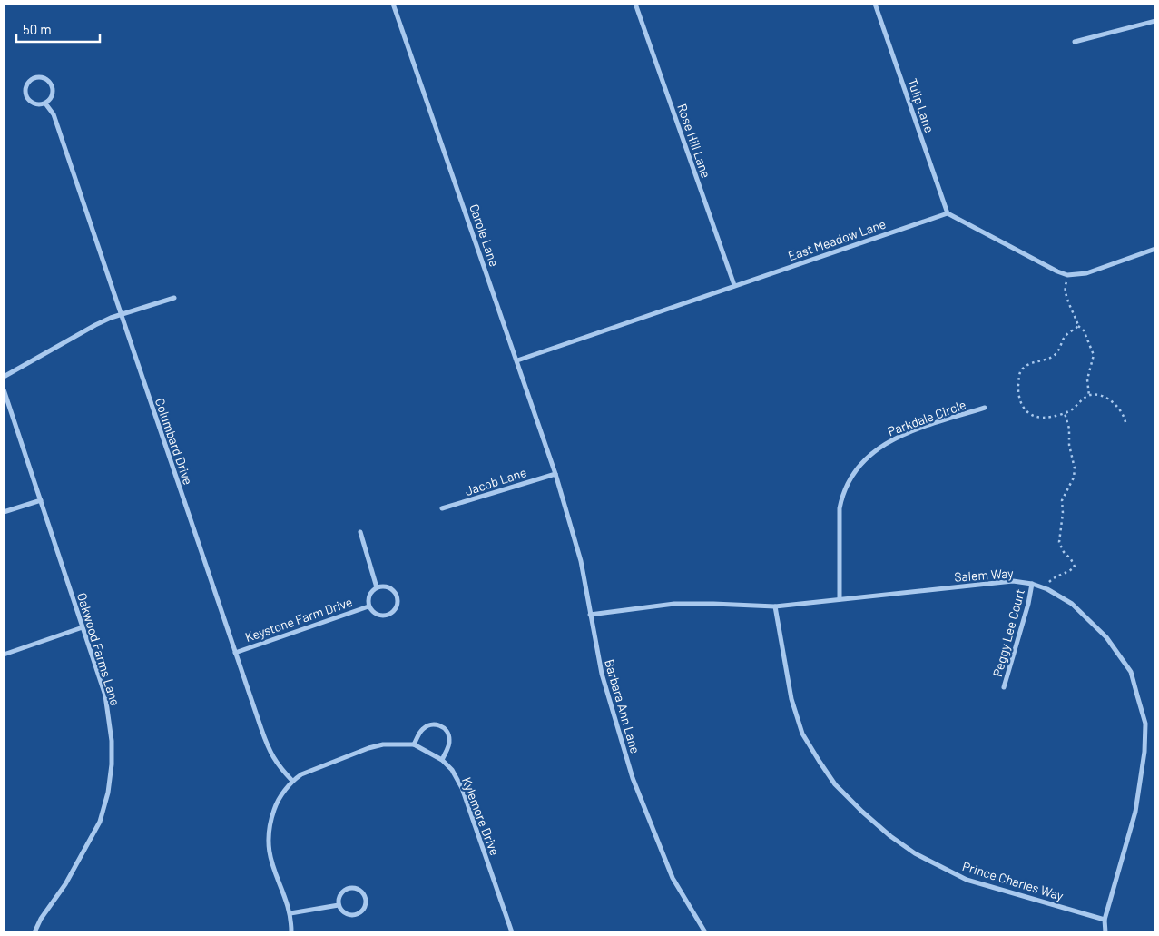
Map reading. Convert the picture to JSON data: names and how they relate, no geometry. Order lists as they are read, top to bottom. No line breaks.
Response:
{"streets":{"street":["Tulip Lane","Rose Hill Lane","Carole Lane","East Meadow Lane","Parkdale Circle","Columbard Drive","Jacob Lane","Salem Way","Keystone Farm Drive","Peggy Lee Court","Oakwood Farms Lane","Barbara Ann Lane","Kylemore Drive","Prince Charles Way"]},"crossings":[["Tulip Lane","East Meadow Lane"],["Rose Hill Lane","East Meadow Lane"],["Carole Lane","East Meadow Lane"],["Carole Lane","Jacob Lane"],["Carole Lane","Barbara Ann Lane"],["Parkdale Circle","Salem Way"],["Columbard Drive","Keystone Farm Drive"],["Columbard Drive","Kylemore Drive"],["Jacob Lane","Barbara Ann Lane"],["Salem Way","Peggy Lee Court"],["Salem Way","Barbara Ann Lane"],["Salem Way","Prince Charles Way"]],"scale_bar":"50 m"}
